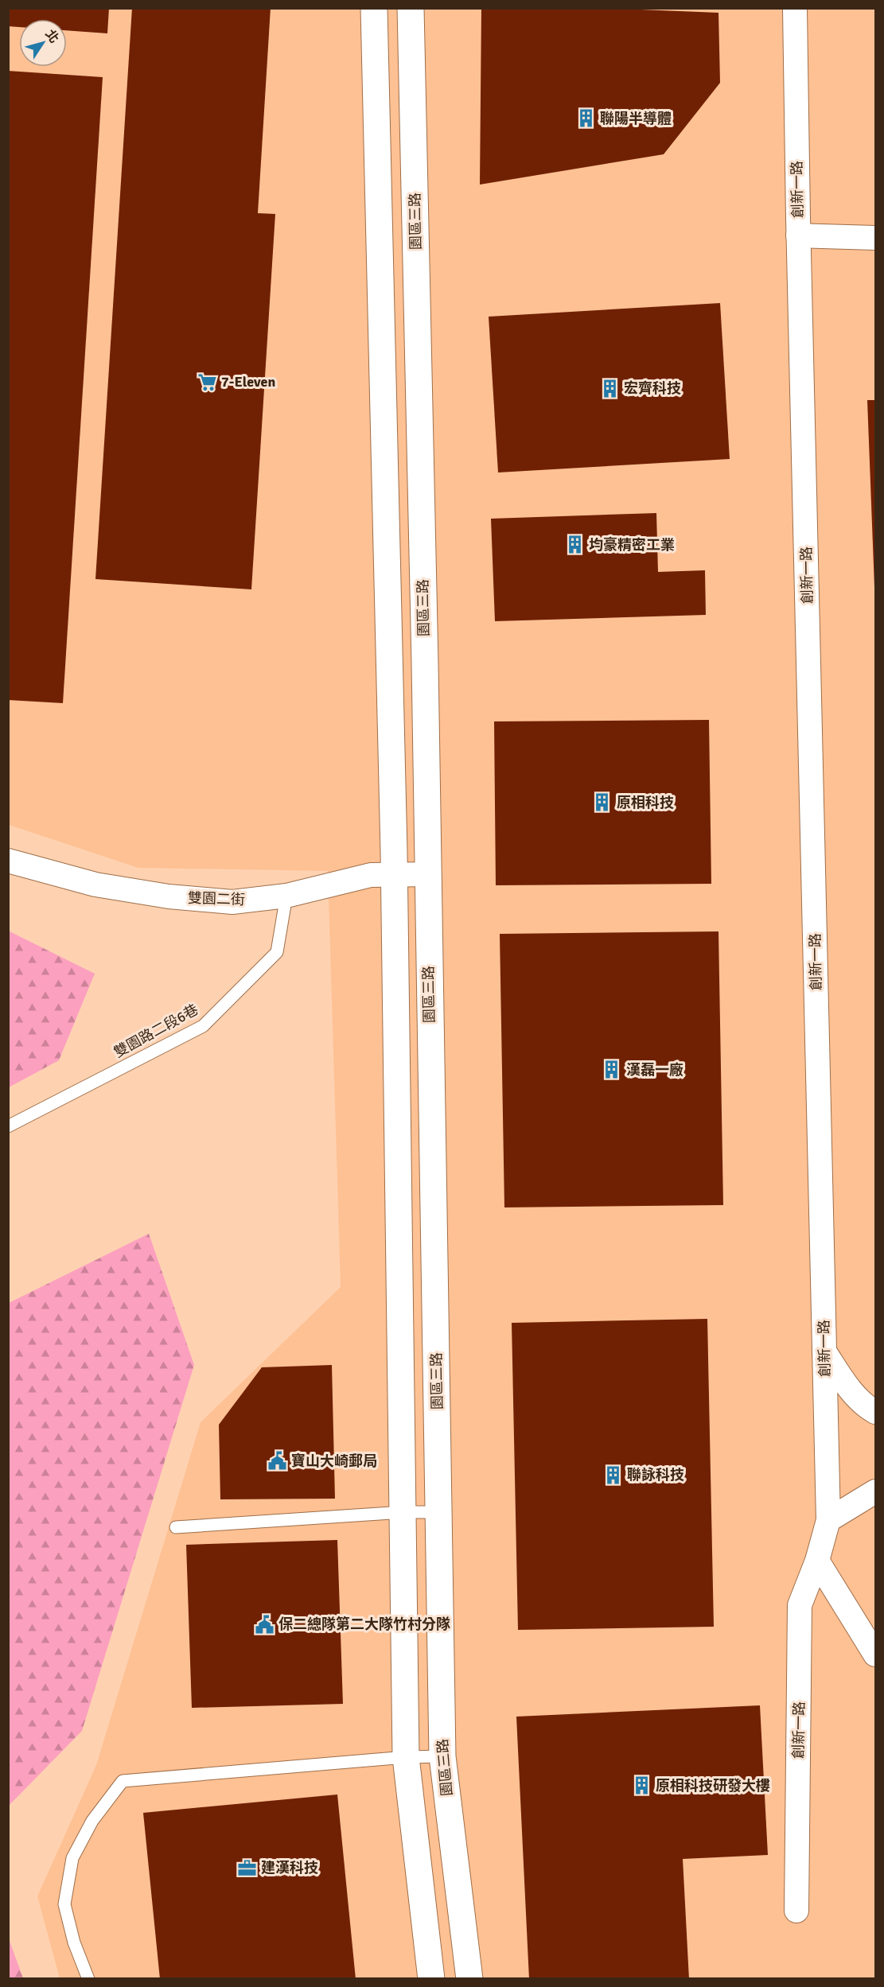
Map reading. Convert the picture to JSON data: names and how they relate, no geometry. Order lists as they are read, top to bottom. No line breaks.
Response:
{"streets":{"street":["創新一路","園區三路","雙園二街"],"lane":["雙園路二段6巷"]},"crossings":[["園區三路","雙園二街"],["雙園二街","雙園路二段6巷"]],"places":{"building":["聯陽半導體","宏齊科技","均豪精密工業","原相科技","漢磊一廠","聯詠科技","原相科技研發大樓"],"supermarket":["7-Eleven"],"public building":["寶山大崎郵局","保二總隊第二大隊竹村分隊"],"office":["建漢科技"]},"north":"top right"}
